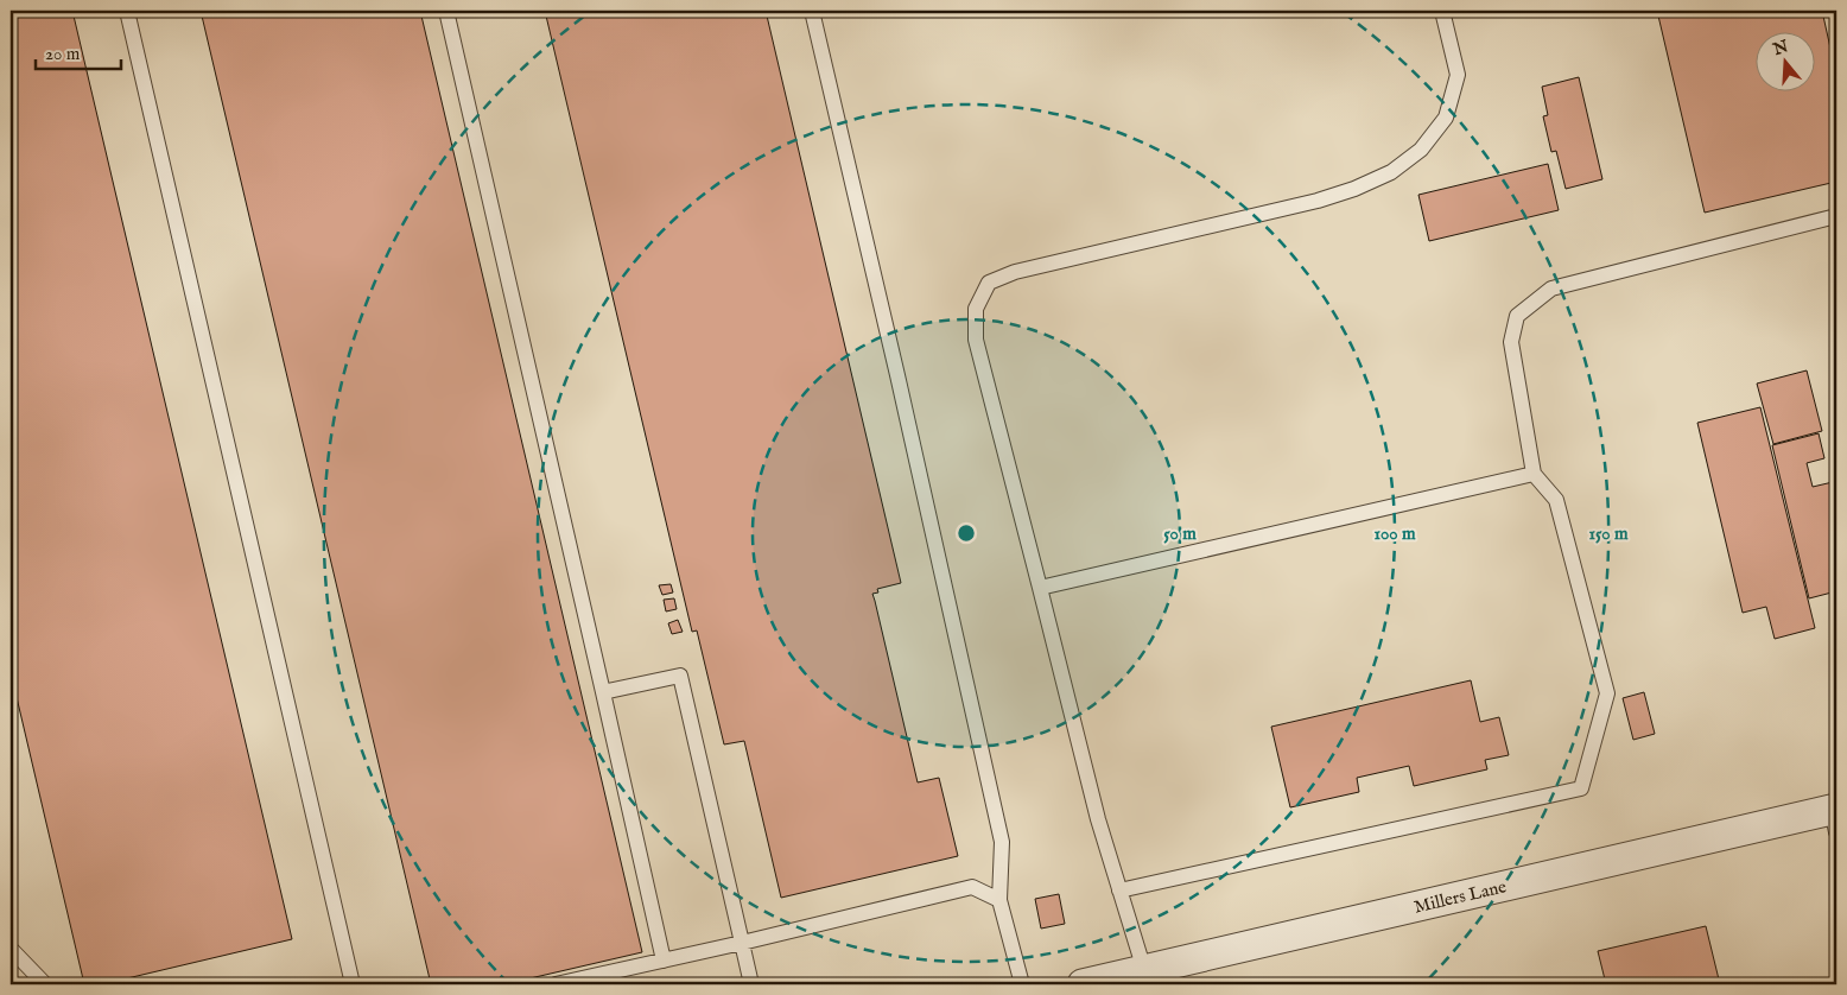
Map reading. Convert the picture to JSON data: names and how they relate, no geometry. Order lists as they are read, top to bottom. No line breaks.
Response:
{"streets":{"street":["Millers Lane"]},"scale_bar":"20 m","north":"top","rings":["50 m","100 m","150 m"]}
